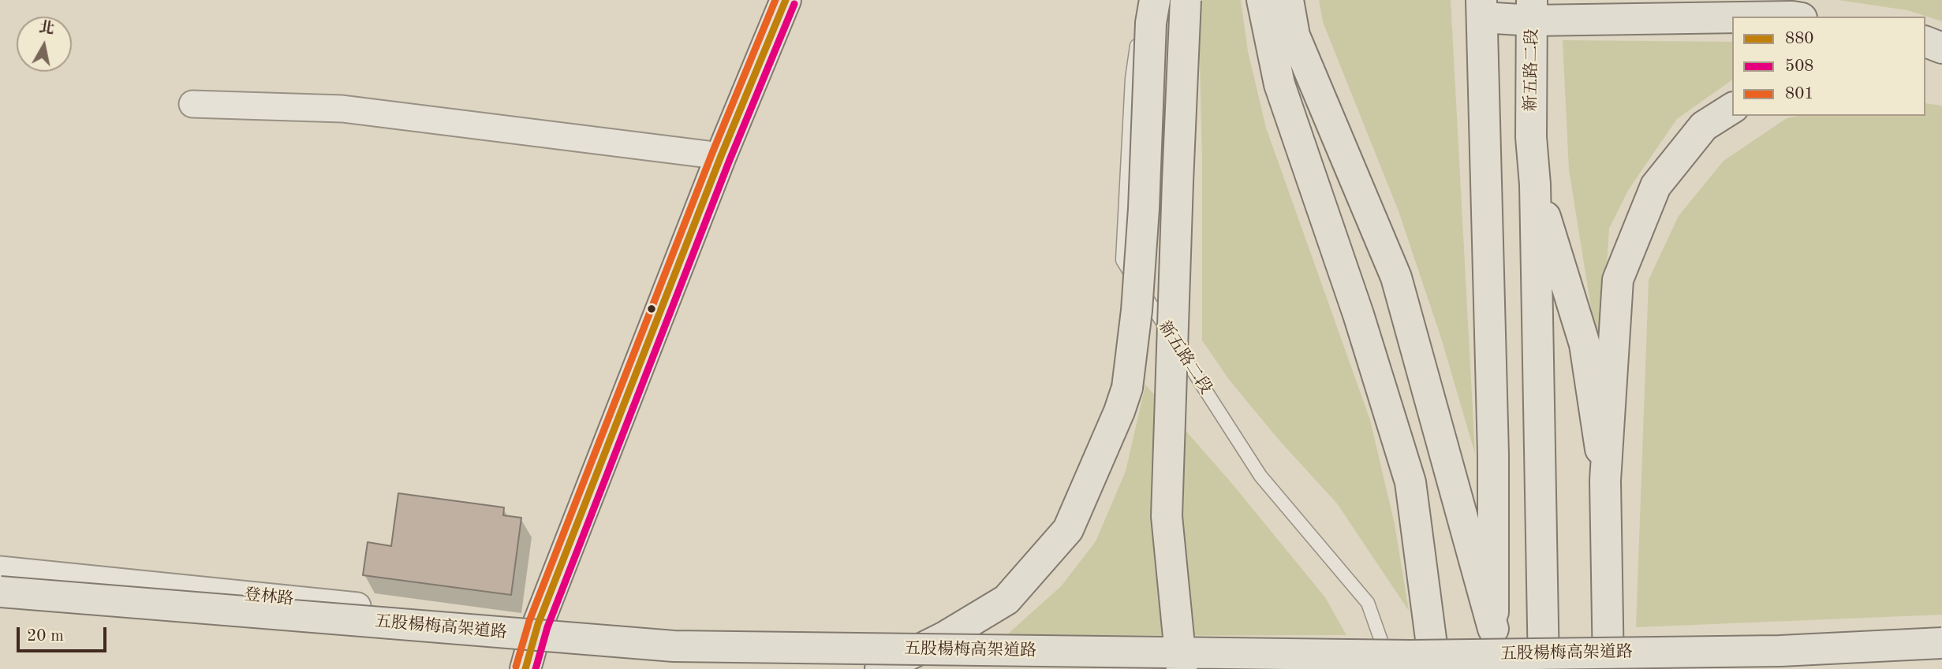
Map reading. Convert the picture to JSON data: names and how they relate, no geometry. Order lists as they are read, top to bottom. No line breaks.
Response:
{"streets":{"main road":["新五路二段","五股楊梅高架道路"],"street":["登林路"]},"lines":["transit line 880","transit line 801","transit line 508"],"legend":["880","508","801"],"scale_bar":"20 m","north":"top"}
